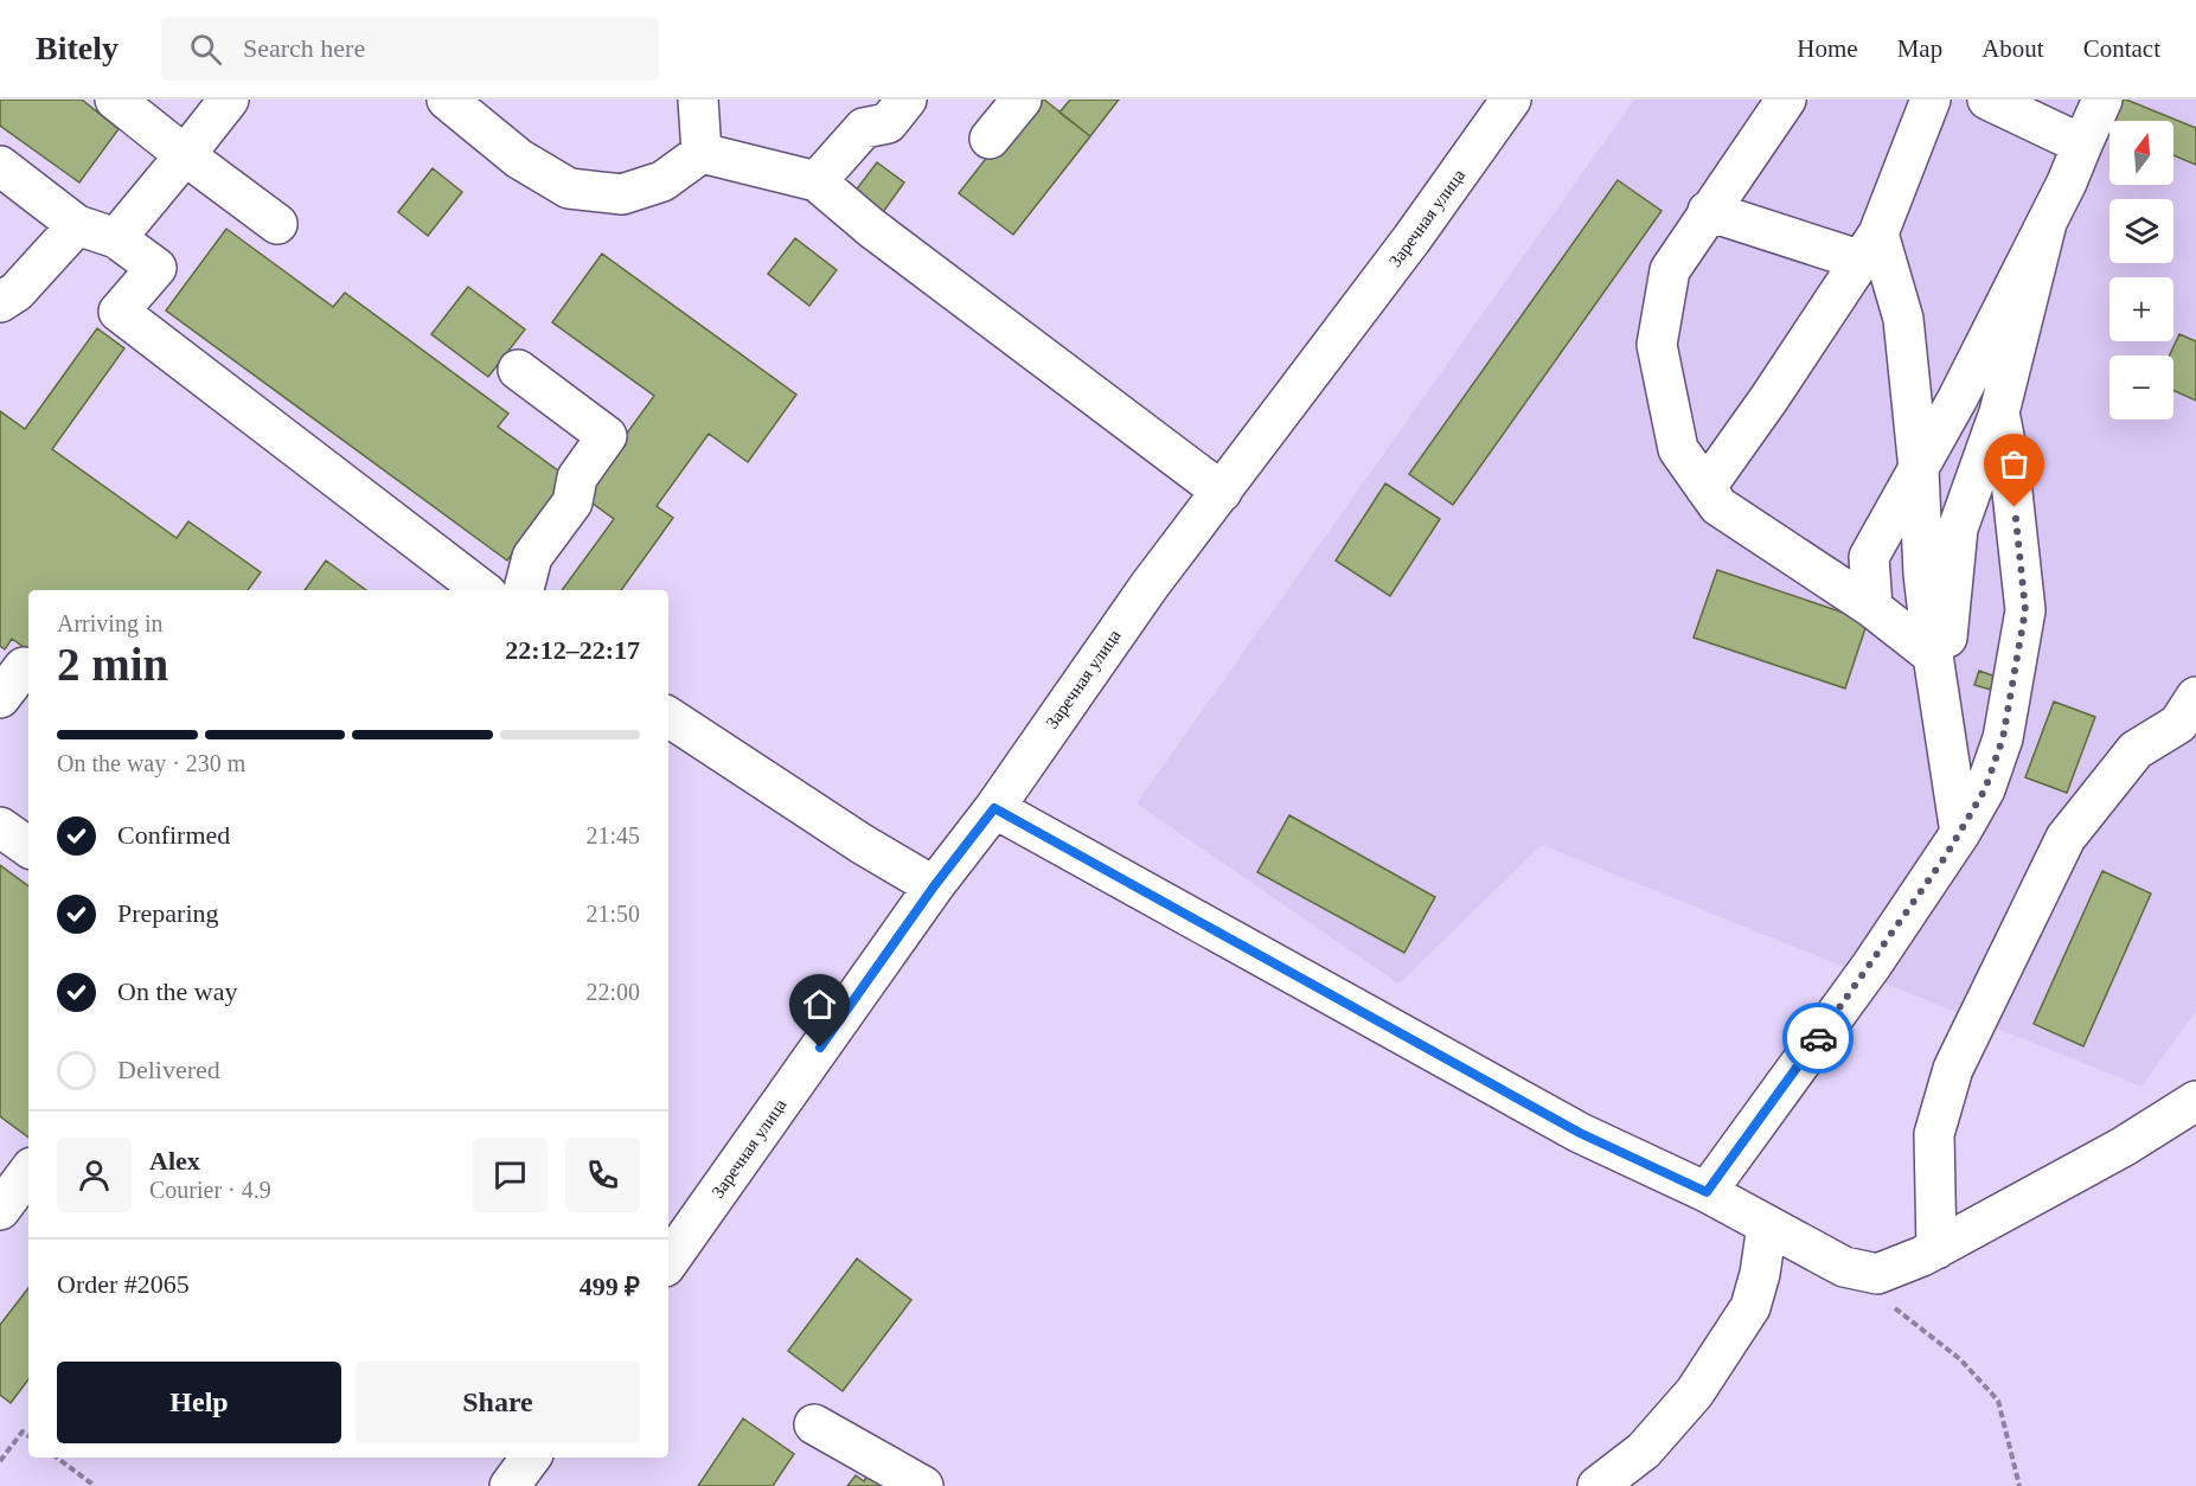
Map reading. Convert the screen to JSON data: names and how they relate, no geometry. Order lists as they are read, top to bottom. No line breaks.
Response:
{"streets":{"street":["Заречная улица"]},"north":"top","page":{"header":"Bitely","search":"Search here","nav":["Home","Map","About","Contact"],"map_buttons":["+","−"],"heading":["2 min","Arriving in","22:12–22:17"],"panel":["Alex","Courier · 4.9","Order #2065","499 ₽"],"bar":"On the way · 230 m","list":[["Confirmed","21:45"],["Preparing","21:50"],["On the way","22:00"],"Delivered"],"buttons":["Help","Share"]}}
